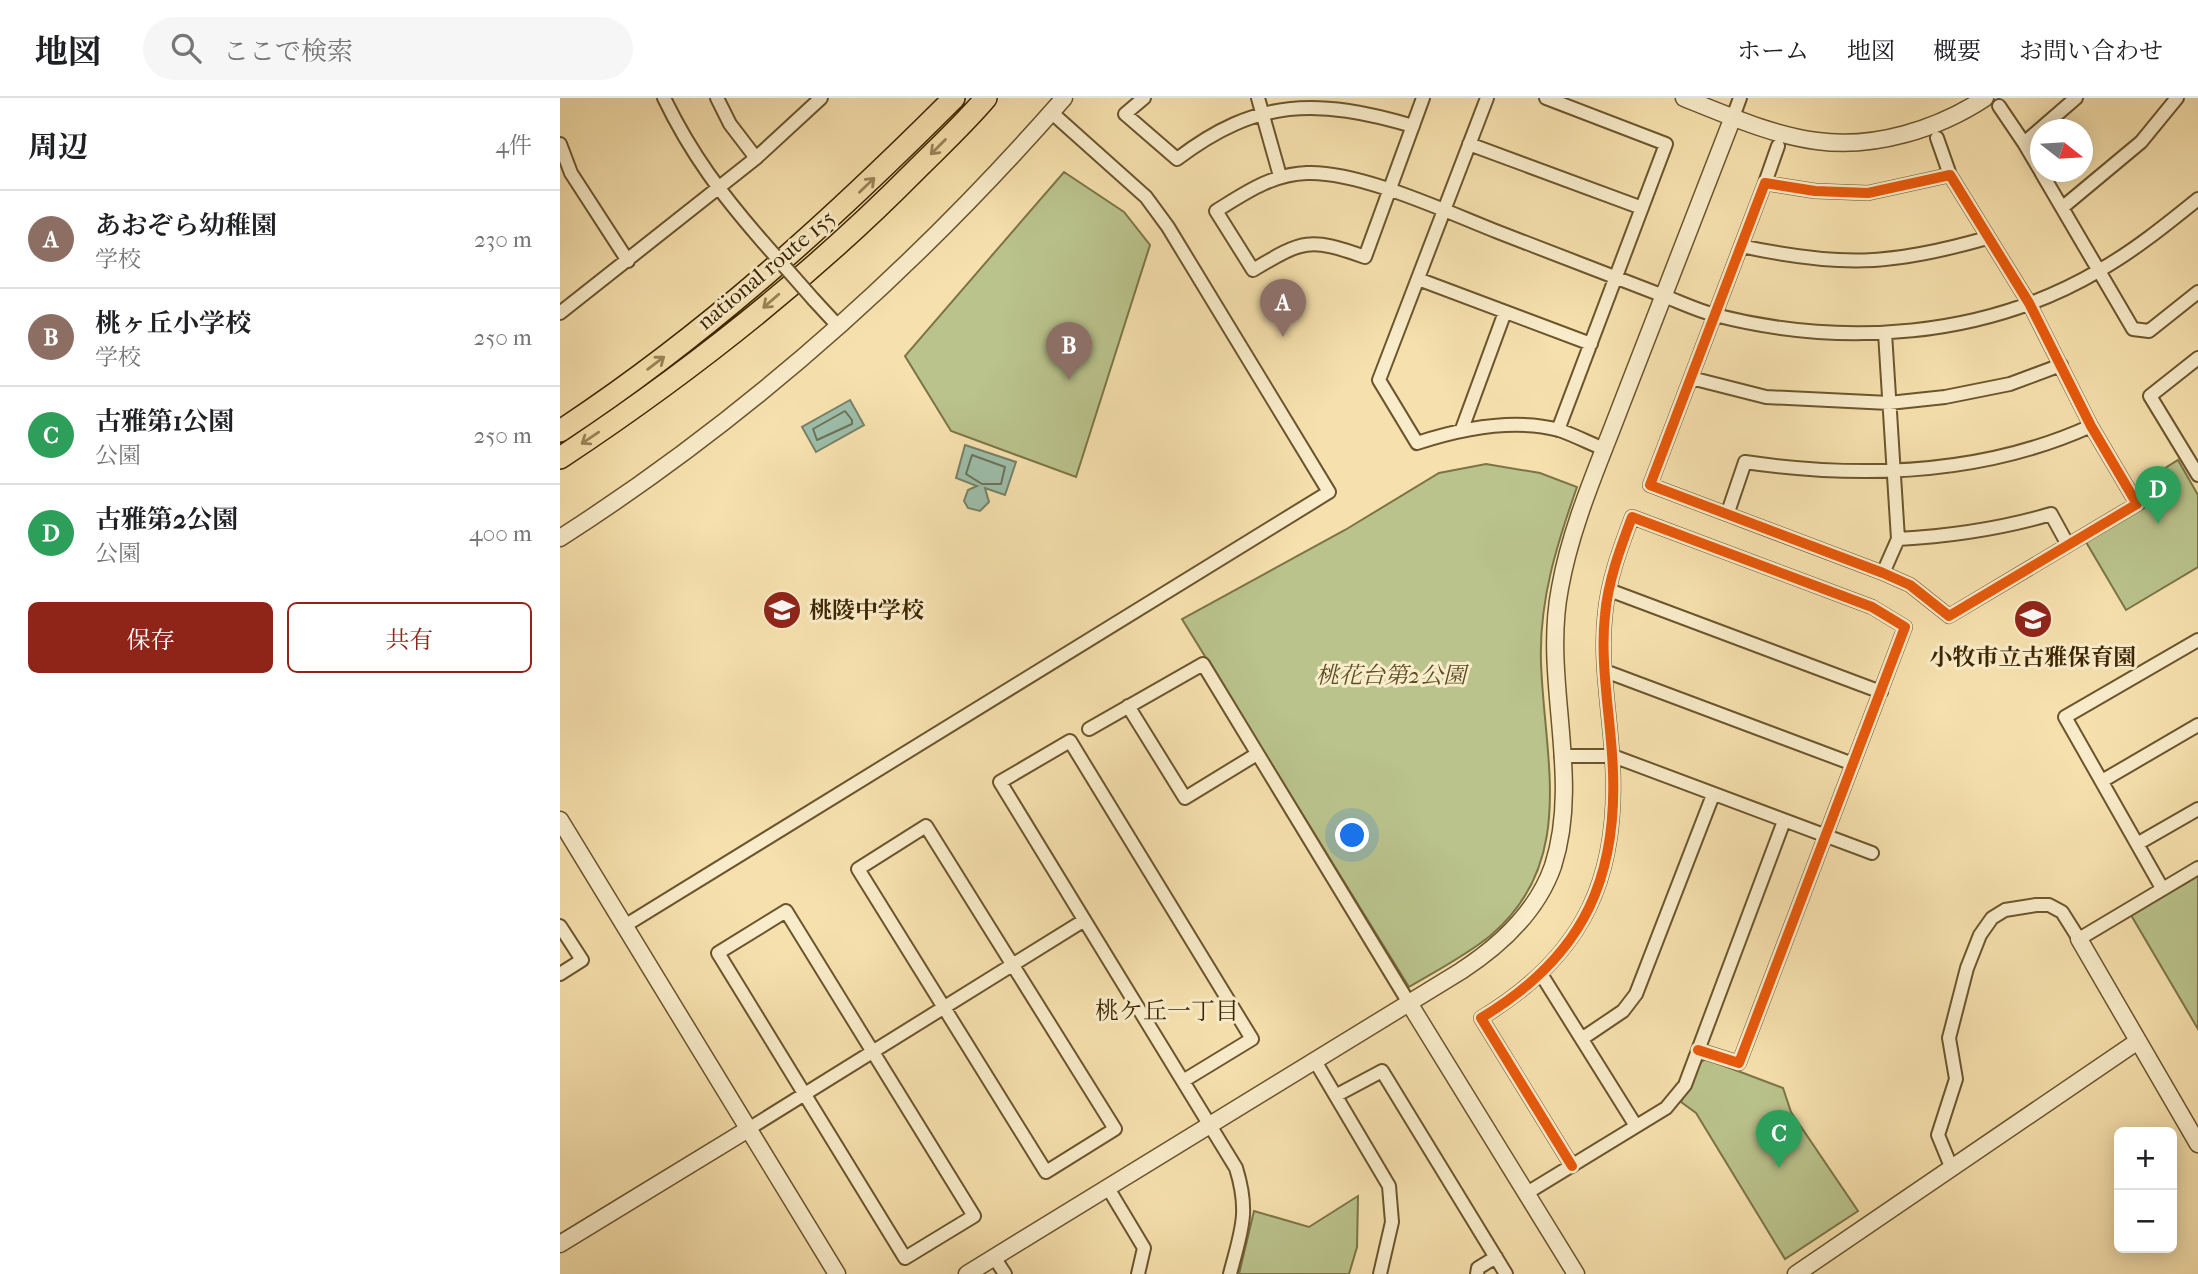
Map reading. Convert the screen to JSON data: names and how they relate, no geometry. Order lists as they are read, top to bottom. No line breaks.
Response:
{"streets":{"highway":["national route 155"]},"districts":["桃ケ丘一丁目"],"parks":["桃花台第2公園"],"places":{"school or university":["桃陵中学校","小牧市立古雅保育園"]},"north":"right","page":{"header":"地図","search":"ここで検索","nav":["ホーム","地図","概要","お問い合わせ"],"heading":["周辺","4件"],"list":[{"mark":"A","name":"あおぞら幼稚園","note":"学校","value":"230 m"},{"mark":"B","name":"桃ヶ丘小学校","note":"学校","value":"250 m"},{"mark":"C","name":"古雅第1公園","note":"公園","value":"250 m"},{"mark":"D","name":"古雅第2公園","note":"公園","value":"400 m"}],"pins":["A","B","D","C"],"buttons":["保存","共有"],"map_buttons":["+","−"]}}
